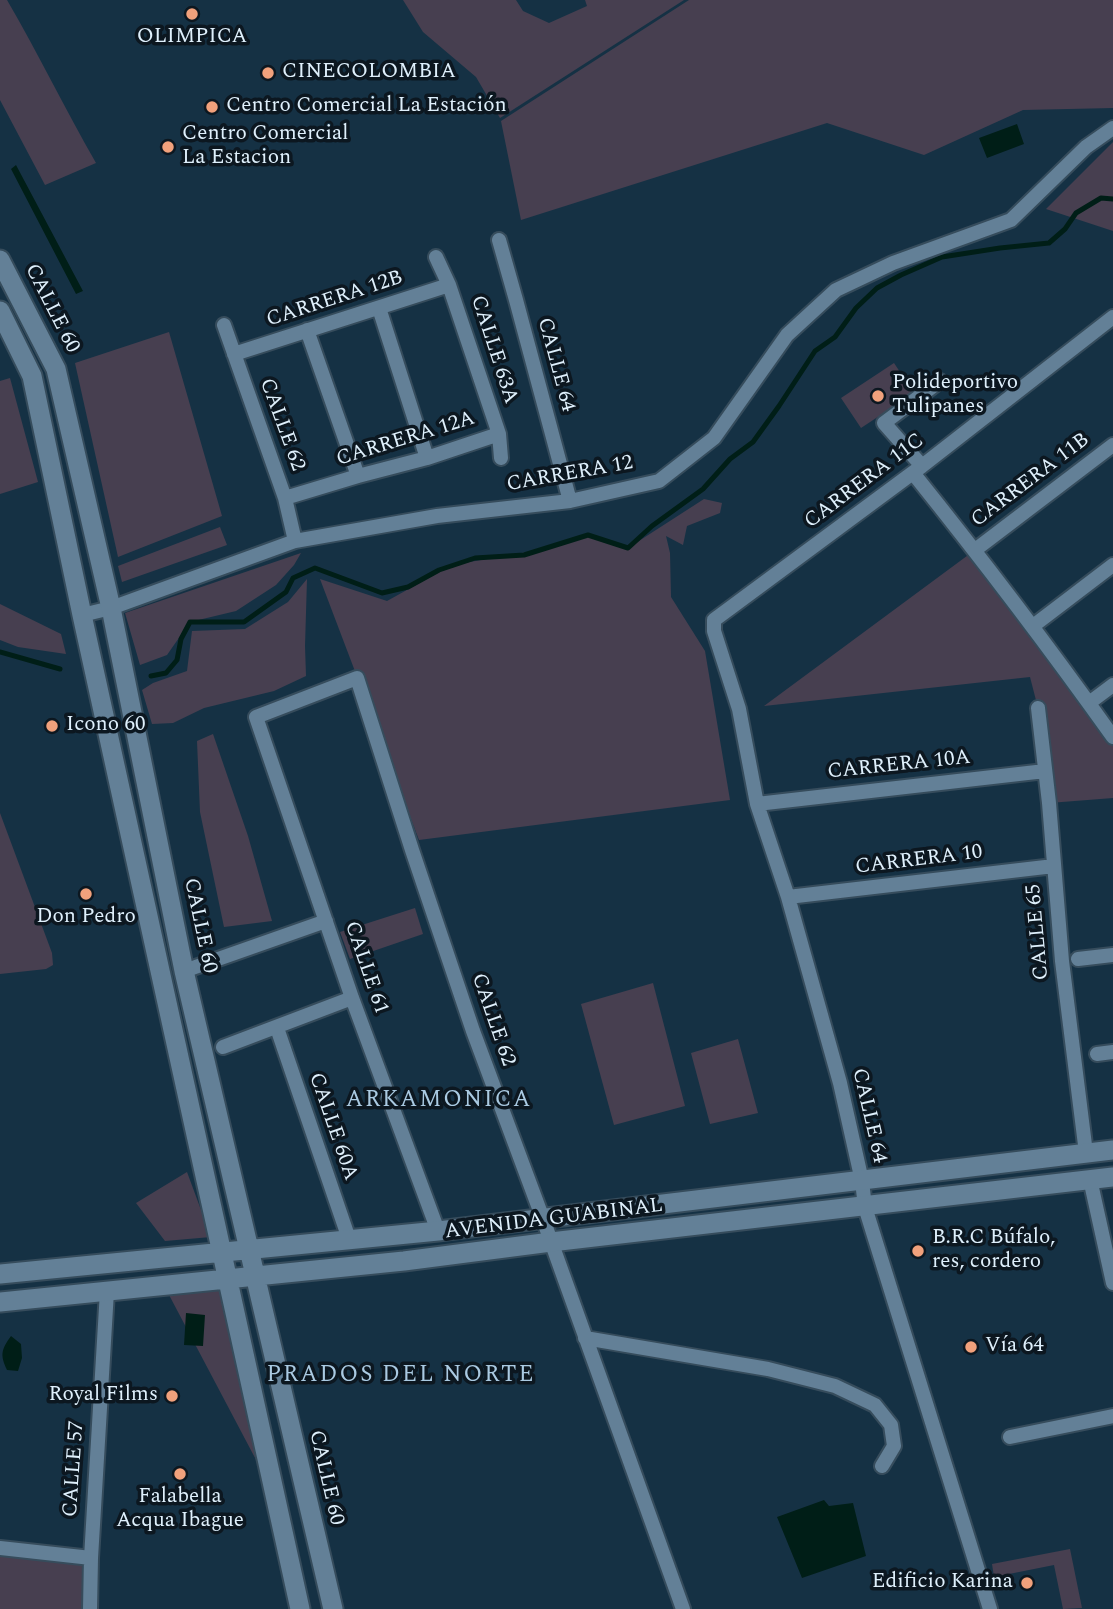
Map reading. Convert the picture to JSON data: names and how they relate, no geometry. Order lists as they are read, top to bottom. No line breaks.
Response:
{"streets":{"main road":["CALLE 60","AVENIDA GUABINAL"],"street":["CARRERA 12B","CALLE 63A","CALLE 64","CALLE 62","CARRERA 12A","CARRERA 12","CARRERA 11B","CARRERA 11C","CARRERA 10A","CARRERA 10","CALLE 65","CALLE 61","CALLE 60A","CALLE 57"]},"crossings":[["CARRERA 12B","CALLE 63A"],["CARRERA 12B","CALLE 62"],["CALLE 60","CARRERA 12"],["CALLE 60","AVENIDA GUABINAL"],["CALLE 63A","CARRERA 12A"],["CALLE 64","CARRERA 12"],["CALLE 64","CARRERA 11C"],["CALLE 64","CARRERA 10A"],["CALLE 64","CARRERA 10"],["CALLE 64","AVENIDA GUABINAL"],["CALLE 62","CARRERA 12A"],["CALLE 62","CARRERA 12"],["CALLE 62","CALLE 61"],["CALLE 62","AVENIDA GUABINAL"],["CARRERA 10A","CALLE 65"],["CARRERA 10","CALLE 65"],["CALLE 65","AVENIDA GUABINAL"],["CALLE 61","AVENIDA GUABINAL"],["CALLE 60A","AVENIDA GUABINAL"],["AVENIDA GUABINAL","CALLE 57"]],"districts":["ARKAMONICA","PRADOS DEL NORTE"],"places":["OLIMPICA","CINECOLOMBIA","Centro Comercial La Estación","Centro Comercial La Estacion","Polideportivo Tulipanes","Icono 60","Don Pedro","B.R.C Búfalo, res, cordero","Vía 64","Royal Films","Falabella Acqua Ibague","Edificio Karina"]}
